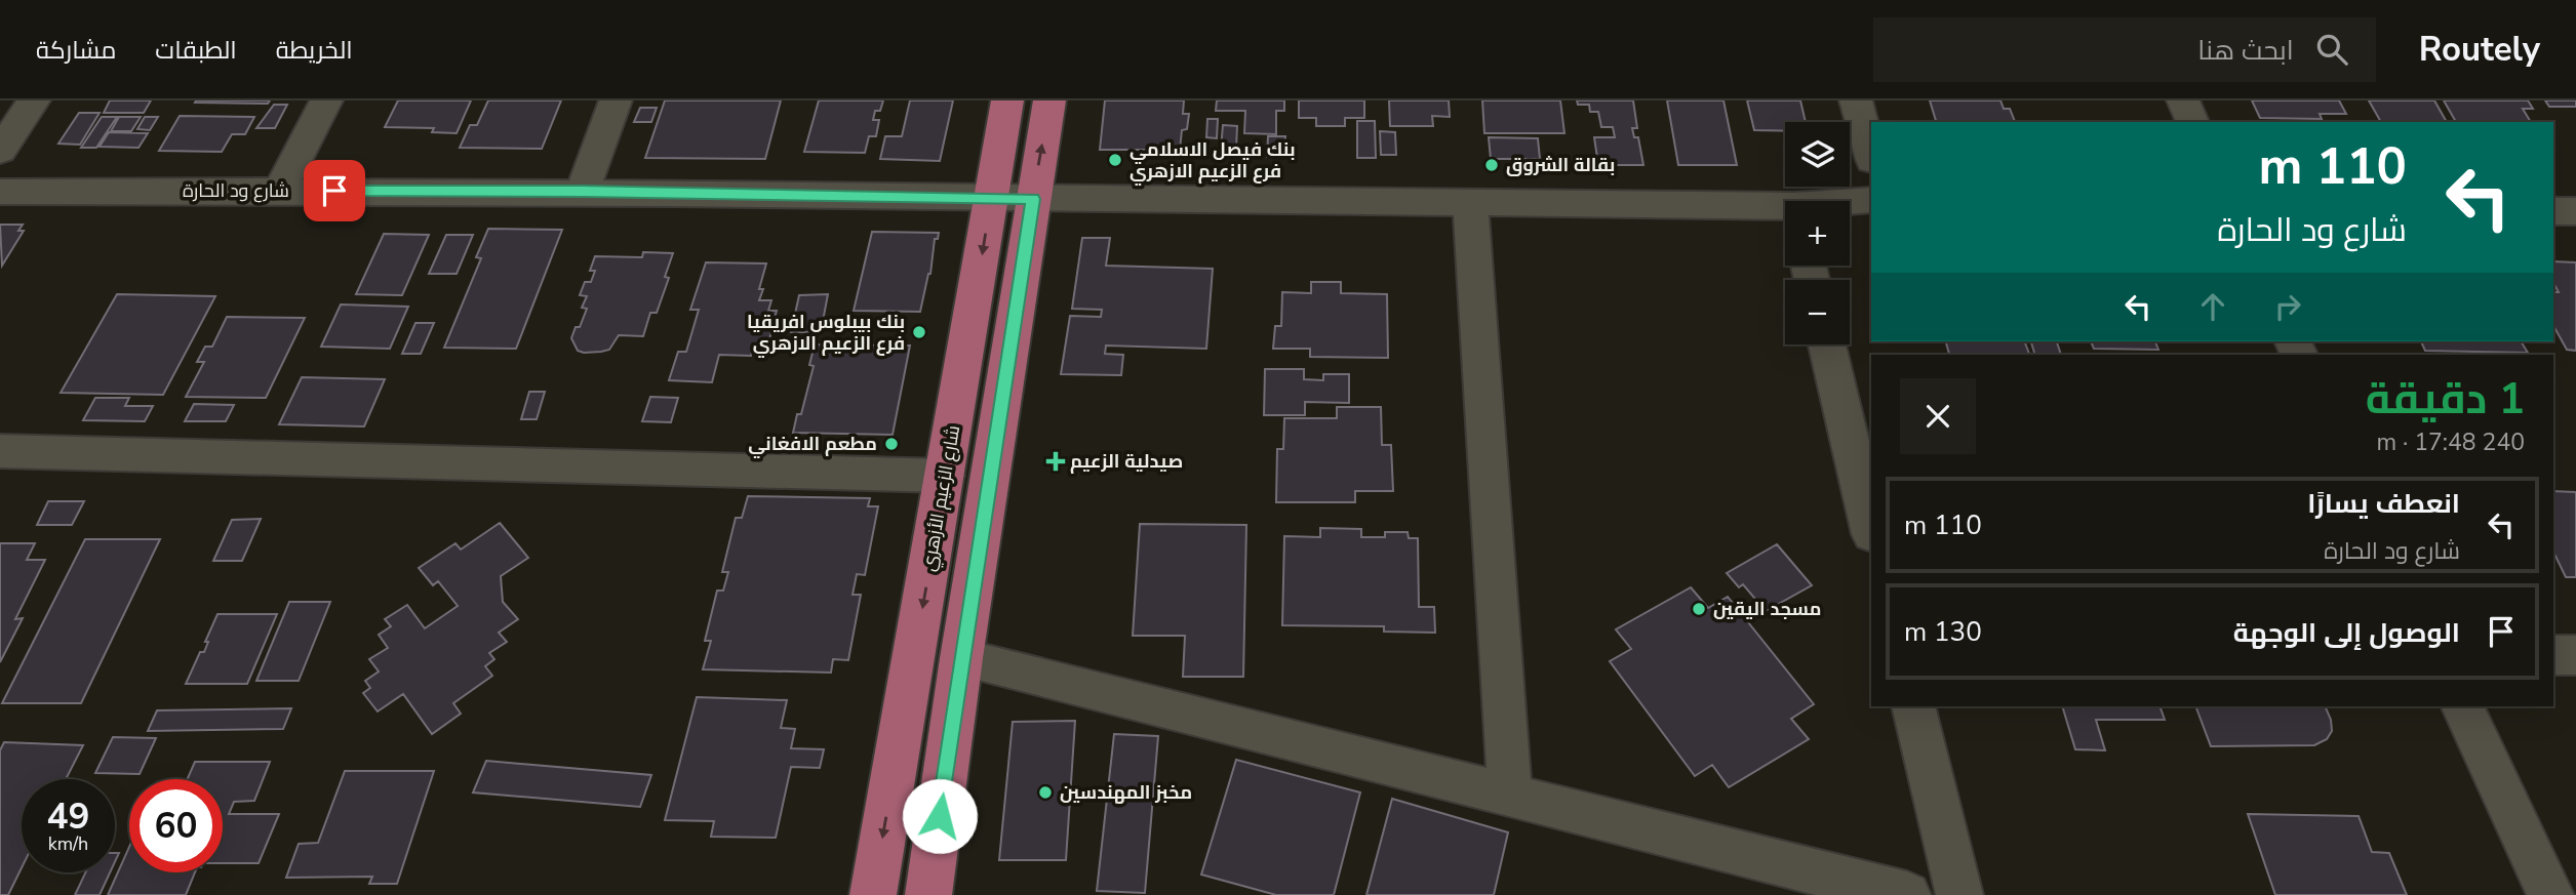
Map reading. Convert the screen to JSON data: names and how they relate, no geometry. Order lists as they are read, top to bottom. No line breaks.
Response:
{"streets":{"main road":["شارع الزعيم الأزهري"],"street":["شارع ود الحارة"]},"crossings":[["شارع ود الحارة","شارع الزعيم الأزهري"]],"places":{"other":["بنك فيصل الاسلامي فرع الزعيم الازهري","بقالة الشروق","بنك بيبلوس افريقيا فرع الزعيم الازهري","مطعم الافغاني","مسجد اليقين","مخبز المهندسين"],"health":["صيدلية الزعيم"]},"page":{"header":"Routely","search":"ابحث هنا","nav":["الخريطة","الطبقات","مشاركة"],"map_buttons":["+","−"],"turn":["110 m","شارع ود الحارة"],"heading":["1 دقيقة","240 m · 17:48"],"list":[{"name":"انعطف يسارًا","note":"شارع ود الحارة","value":"110 m"},{"name":"الوصول إلى الوجهة","value":"130 m"}],"speed":"49 km/h","limit":"60"}}
